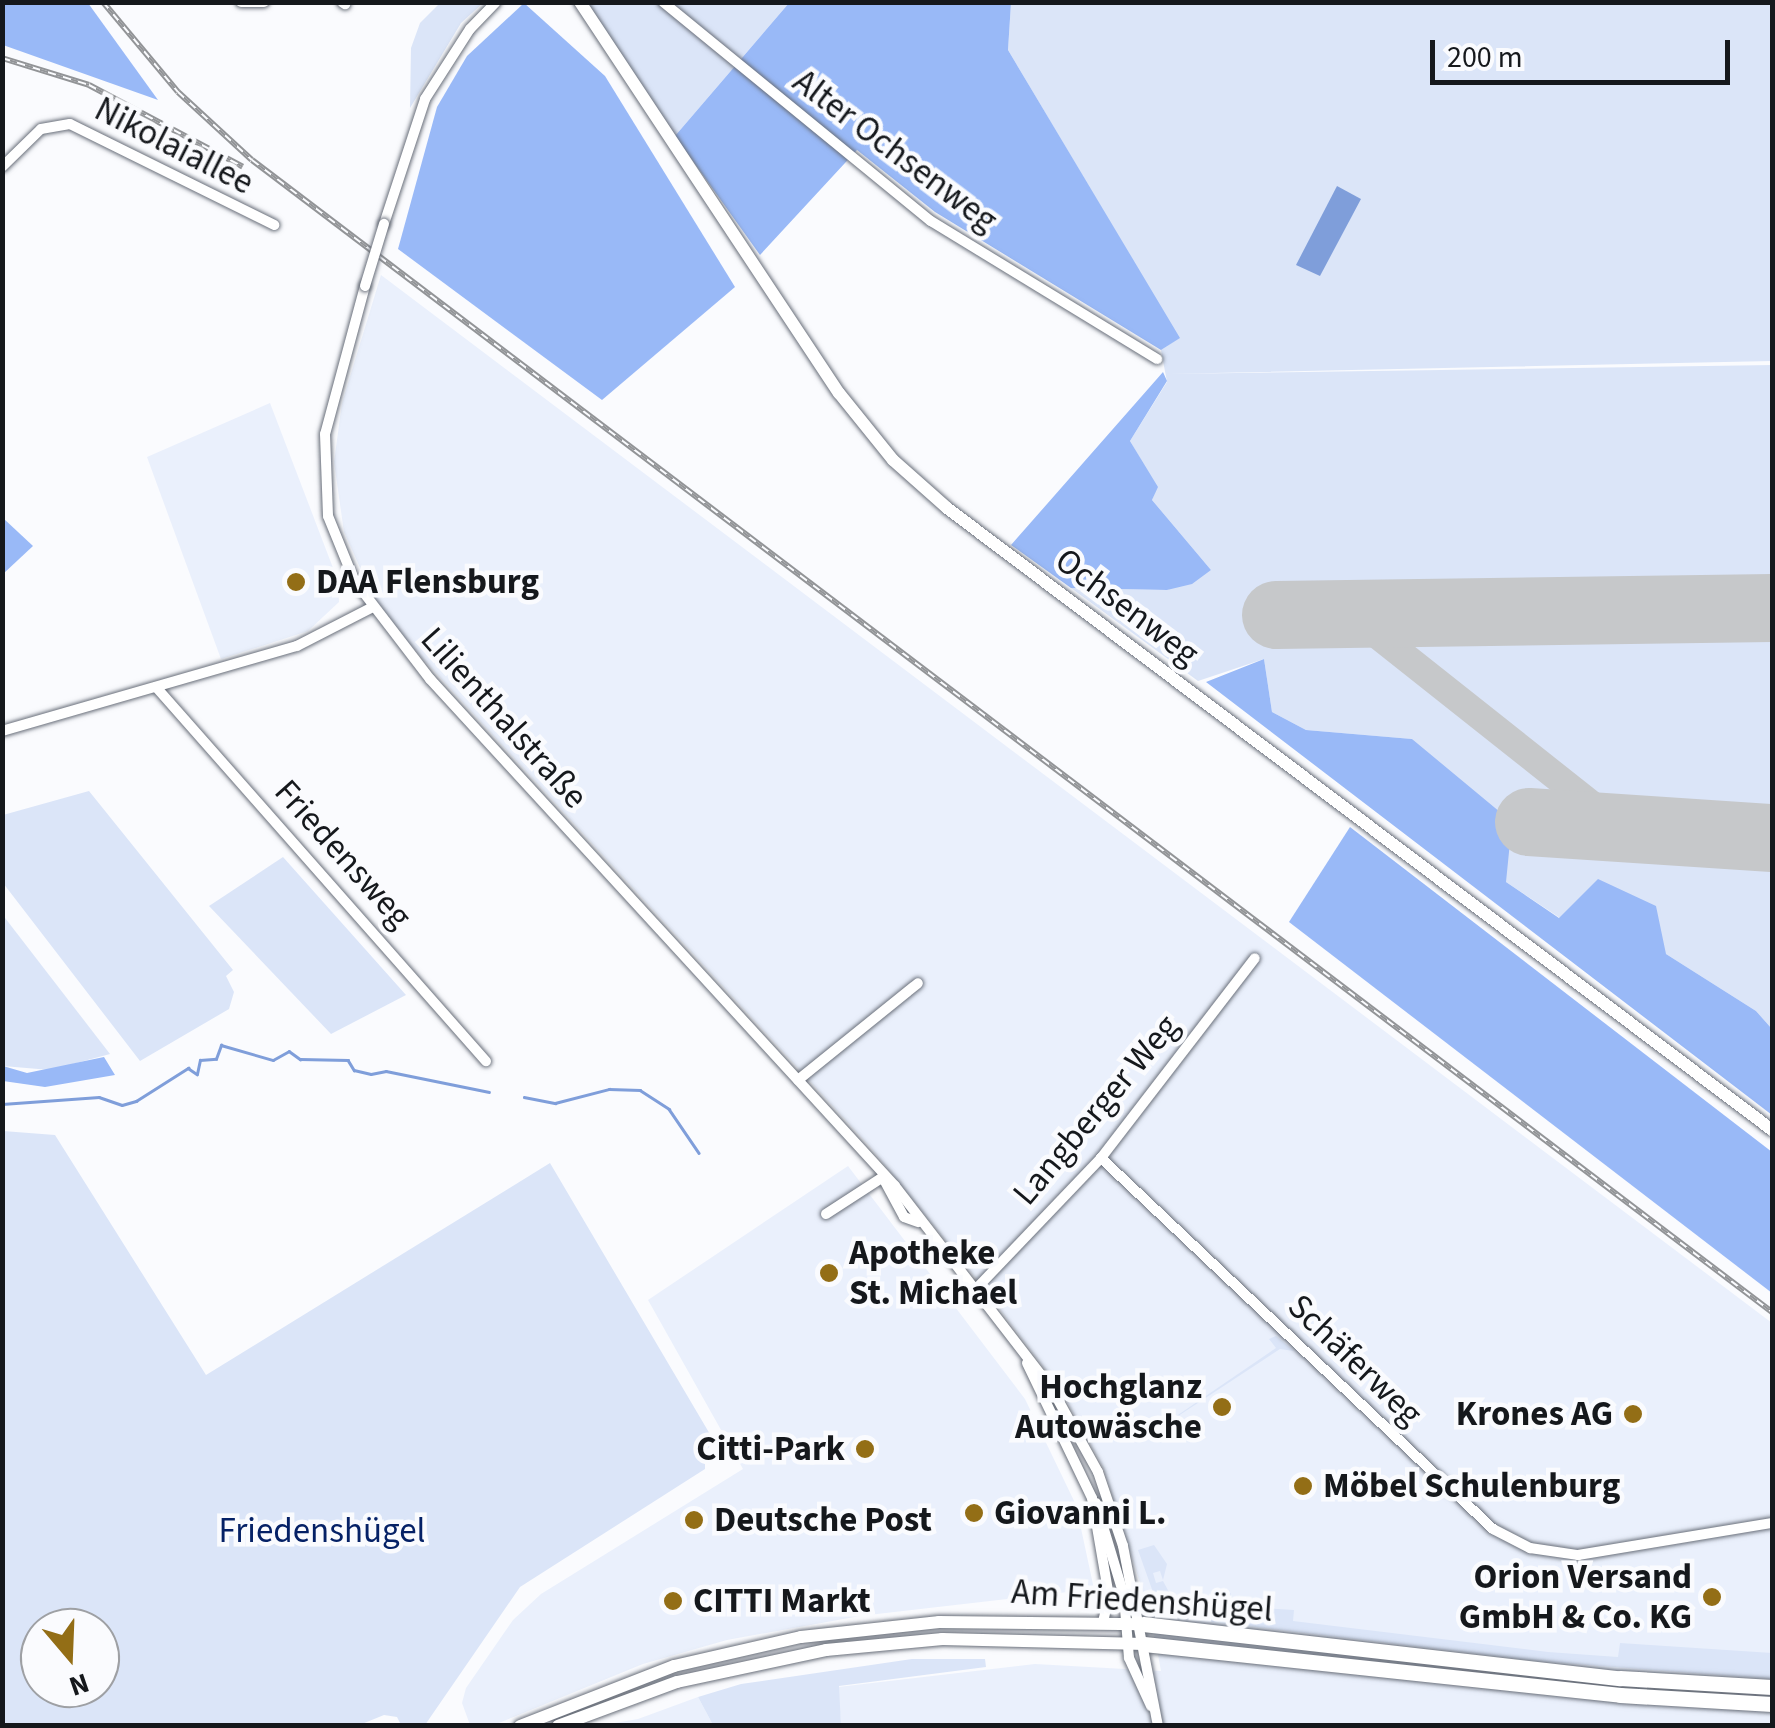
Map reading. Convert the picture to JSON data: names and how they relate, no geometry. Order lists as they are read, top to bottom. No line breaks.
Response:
{"streets":{"highway":["Am Friedenshügel"],"main road":["Ochsenweg"],"street":["Nikolaiallee","Alter Ochsenweg","Lilienthalstraße","Friedensweg","Langberger Weg","Schäferweg"]},"crossings":[["Lilienthalstraße","Langberger Weg"],["Lilienthalstraße","Am Friedenshügel"],["Langberger Weg","Schäferweg"]],"parks":["Friedenshügel"],"places":["DAA Flensburg","Apotheke St. Michael","Hochglanz Autowäsche","Krones AG","Citti-Park","Möbel Schulenburg","Giovanni L.","Deutsche Post","Orion Versand GmbH & Co. KG","CITTI Markt"],"scale_bar":"200 m","north":"bottom"}
